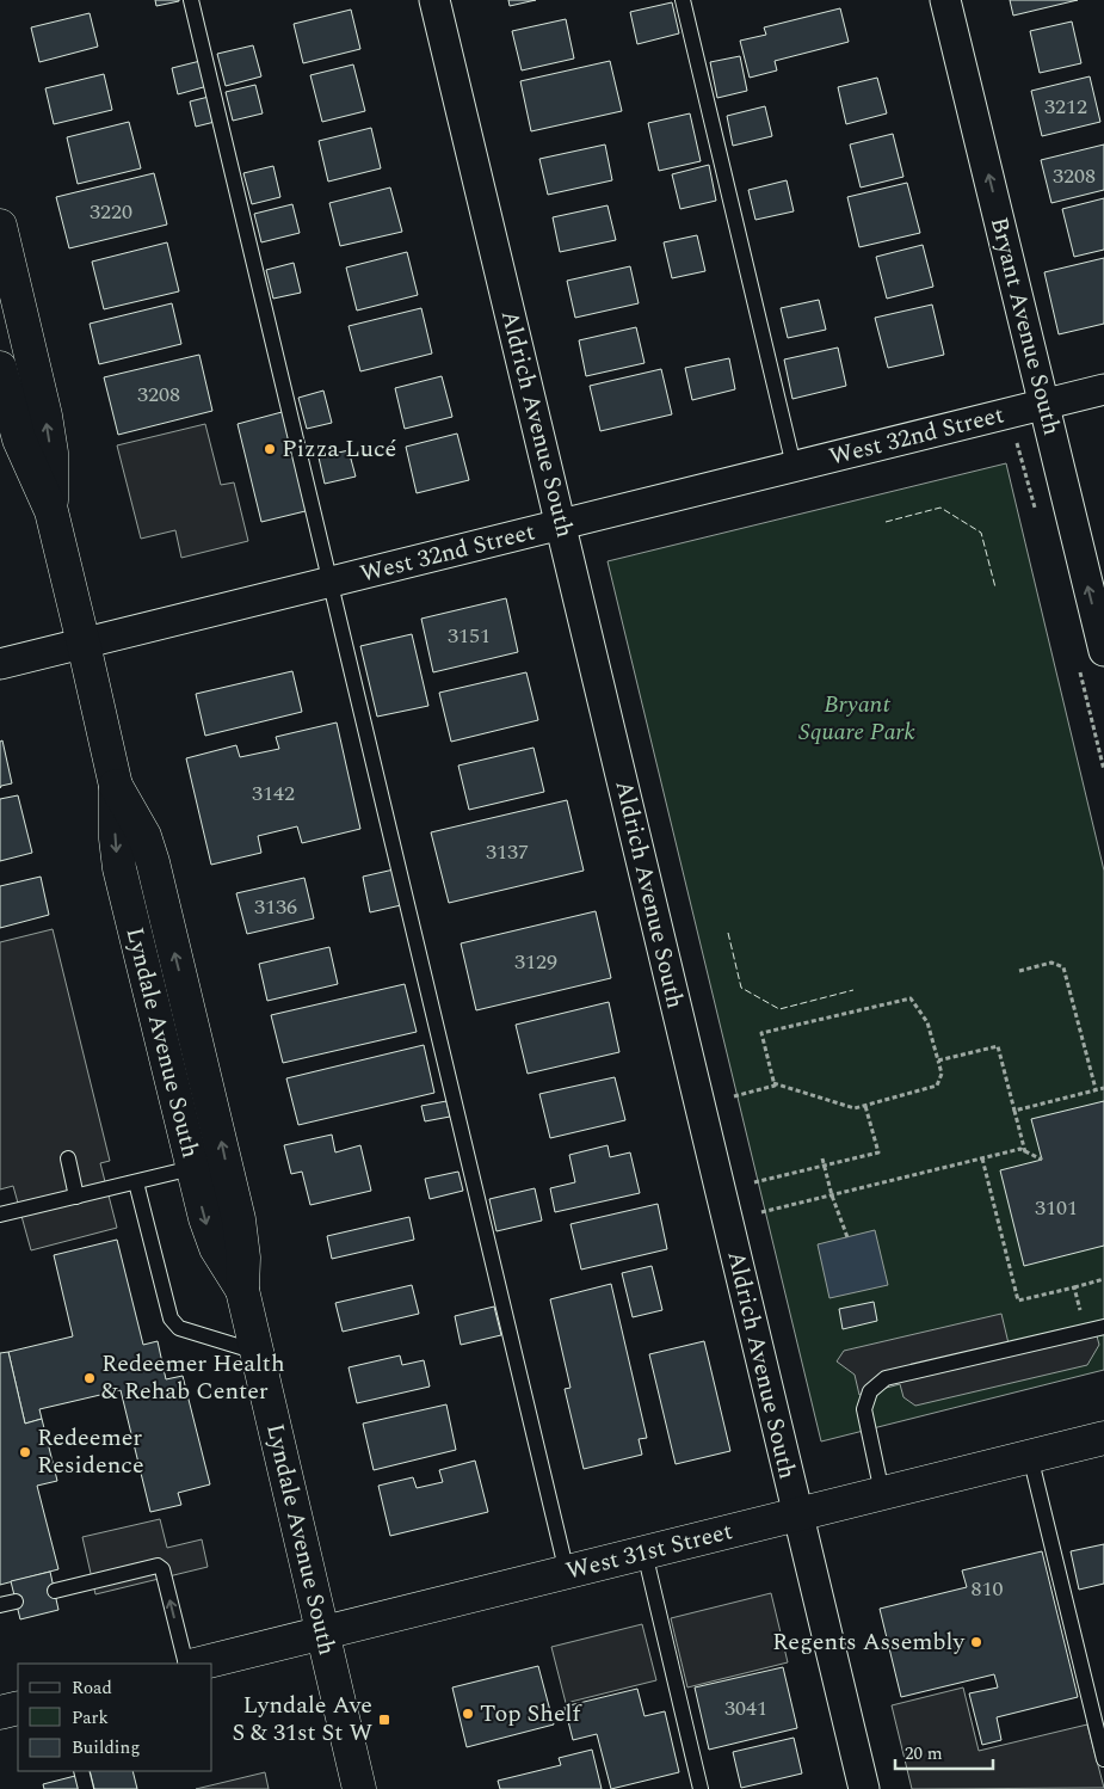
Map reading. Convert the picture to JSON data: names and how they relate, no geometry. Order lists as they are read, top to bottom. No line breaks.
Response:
{"streets":{"main road":["Lyndale Avenue South","West 31st Street"],"street":["Bryant Avenue South","Aldrich Avenue South","West 32nd Street"]},"crossings":[["Bryant Avenue South","West 32nd Street"],["Aldrich Avenue South","West 32nd Street"],["Aldrich Avenue South","West 31st Street"],["West 32nd Street","Lyndale Avenue South"],["Lyndale Avenue South","West 31st Street"]],"one_way":["Bryant Avenue South"],"parks":["Bryant Square Park"],"places":{"other":["Pizza Lucé","Redeemer Health & Rehab Center","Redeemer Residence","Regents Assembly","Top Shelf"],"transit":["Lyndale Ave S & 31st St W"]},"house_numbers":["3212","3208","3220","3208","3151","3142","3137","3136","3129","3101","810","3041"],"legend":["Road","Park","Building"],"scale_bar":"20 m"}
